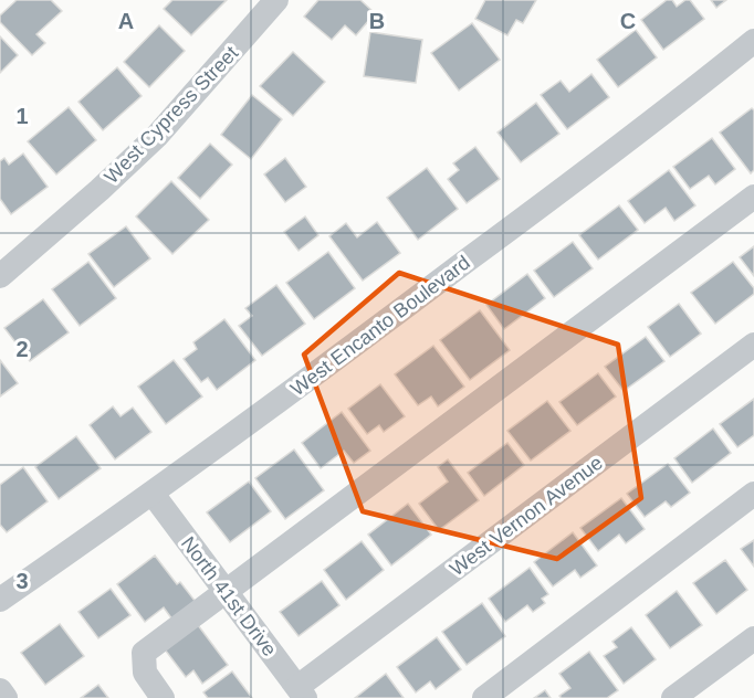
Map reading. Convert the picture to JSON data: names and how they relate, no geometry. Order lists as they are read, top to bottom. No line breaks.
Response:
{"streets":{"street":["West Cypress Street","West Encanto Boulevard","West Vernon Avenue","North 41st Drive"]},"crossings":[["West Encanto Boulevard","North 41st Drive"],["West Vernon Avenue","North 41st Drive"]],"grid":{"columns":["A","B","C"],"rows":["1","2","3"]}}
